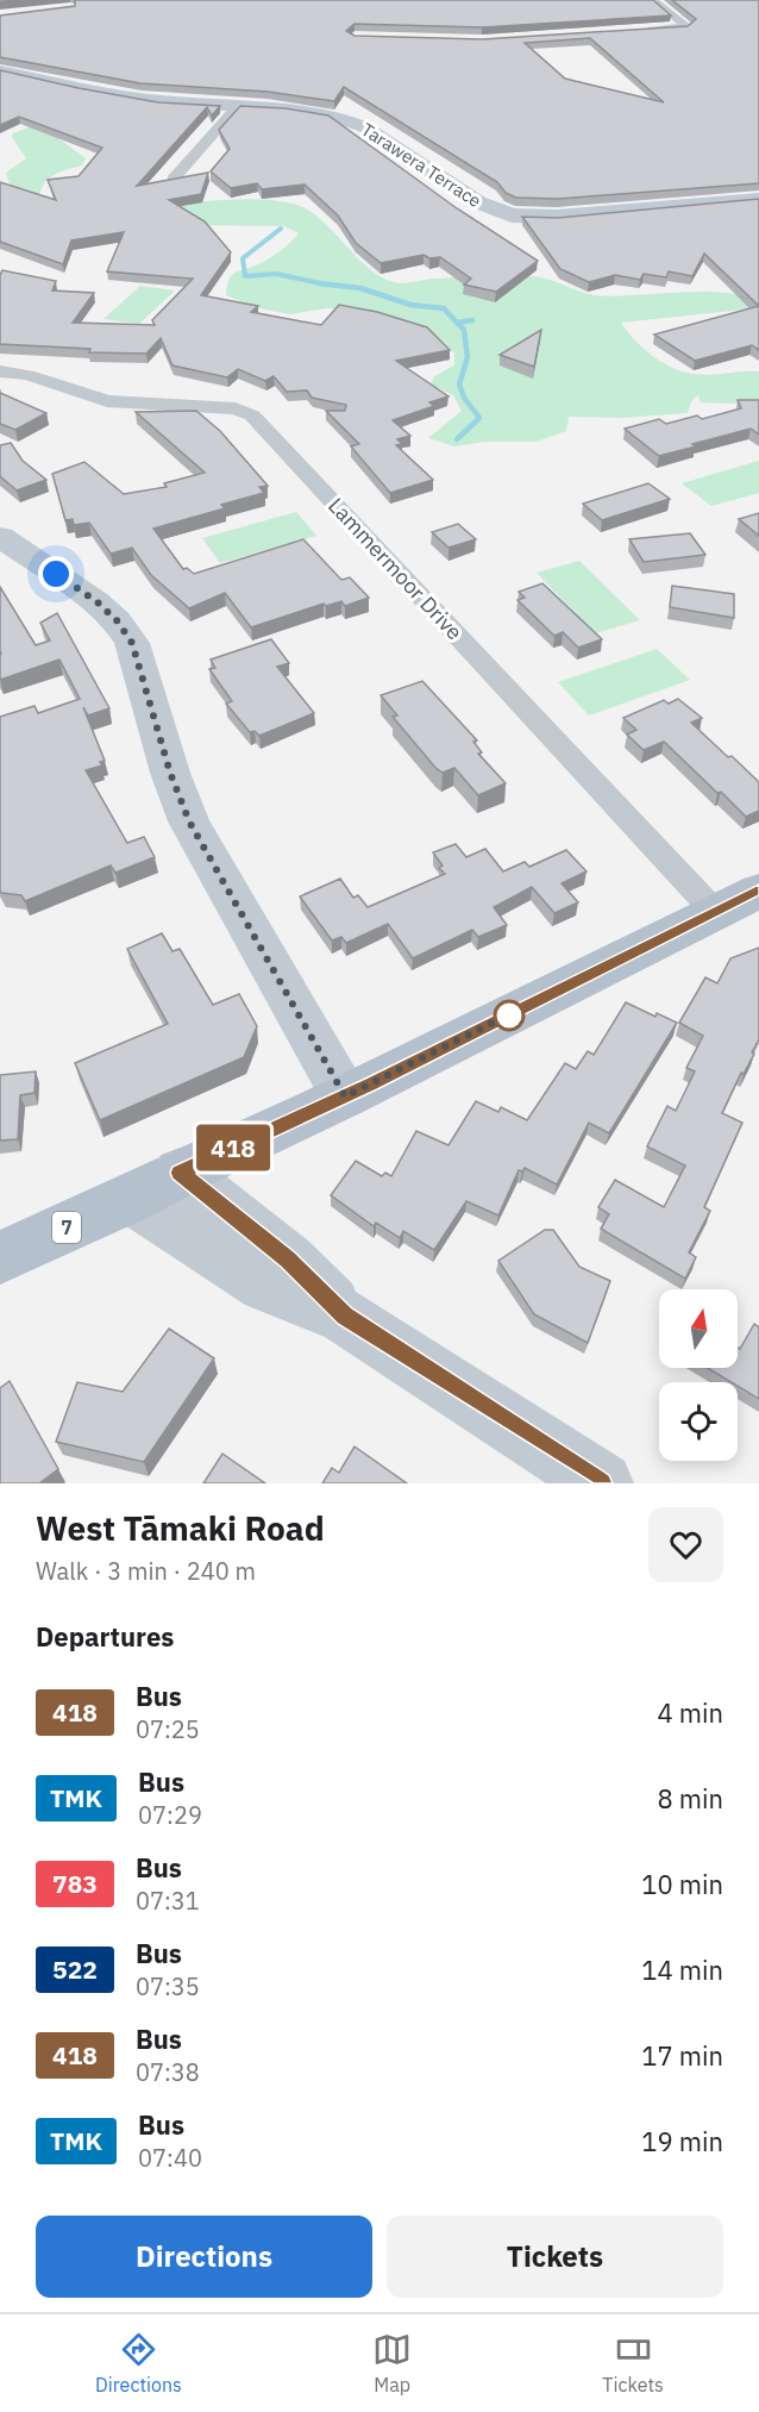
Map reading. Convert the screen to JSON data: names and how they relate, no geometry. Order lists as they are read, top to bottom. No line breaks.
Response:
{"streets":{"main road":["7"],"street":["Tarawera Terrace","Lammermoor Drive"]},"crossings":[["Lammermoor Drive","7"]],"lines":["bus line 418"],"north":"top","page":{"on_map":"418","heading":[["West Tāmaki Road","Walk · 3 min · 240 m"],"Departures"],"list":[{"mark":"418","name":"Bus","note":"07:25","value":"4 min"},{"mark":"TMK","name":"Bus","note":"07:29","value":"8 min"},{"mark":"783","name":"Bus","note":"07:31","value":"10 min"},{"mark":"522","name":"Bus","note":"07:35","value":"14 min"},{"mark":"418","name":"Bus","note":"07:38","value":"17 min"},{"mark":"TMK","name":"Bus","note":"07:40","value":"19 min"}],"buttons":["Directions","Tickets"],"tabs":["Directions","Map","Tickets"]}}
